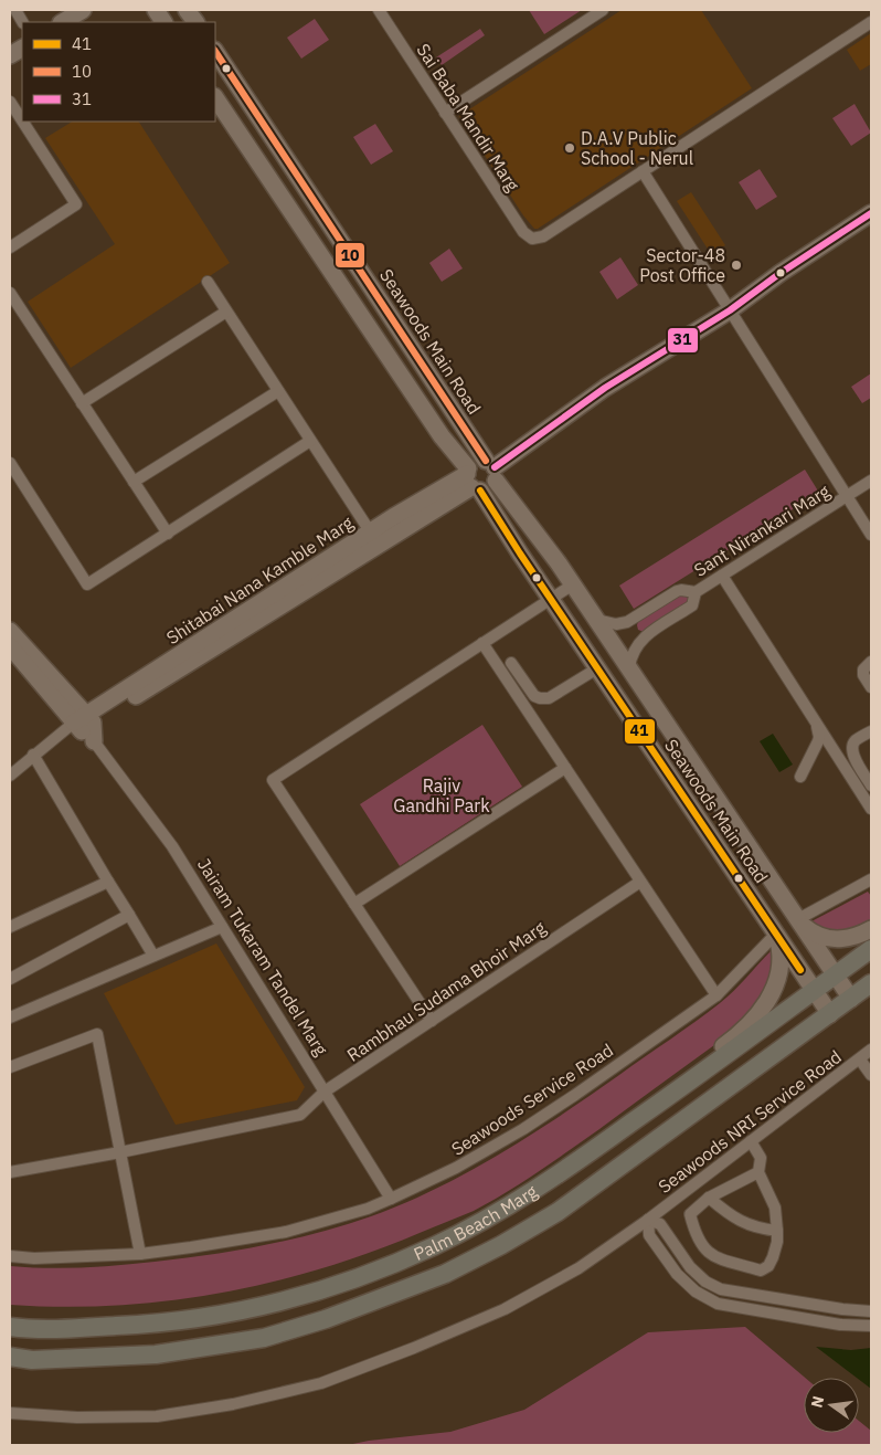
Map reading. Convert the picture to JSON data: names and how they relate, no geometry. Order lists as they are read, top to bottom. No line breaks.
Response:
{"streets":{"main road":["Seawoods Main Road","Shitabai Nana Kamble Marg","Jairam Tukaram Tandel Marg","Palm Beach Marg"],"street":["Sai Baba Mandir Marg","Sant Nirankari Marg","Rambhau Sudama Bhoir Marg","Seawoods Service Road","Seawoods NRI Service Road"]},"crossings":[["Seawoods Main Road","Sant Nirankari Marg"],["Seawoods Main Road","Shitabai Nana Kamble Marg"],["Seawoods Main Road","Seawoods Service Road"],["Seawoods Main Road","Palm Beach Marg"],["Shitabai Nana Kamble Marg","Jairam Tukaram Tandel Marg"],["Jairam Tukaram Tandel Marg","Rambhau Sudama Bhoir Marg"],["Jairam Tukaram Tandel Marg","Seawoods Service Road"]],"parks":["Rajiv Gandhi Park"],"places":["D.A.V Public School - Nerul","Sector-48 Post Office"],"lines":["transit line 10","transit line 31","transit line 41"],"legend":["41","10","31"],"north":"left"}
